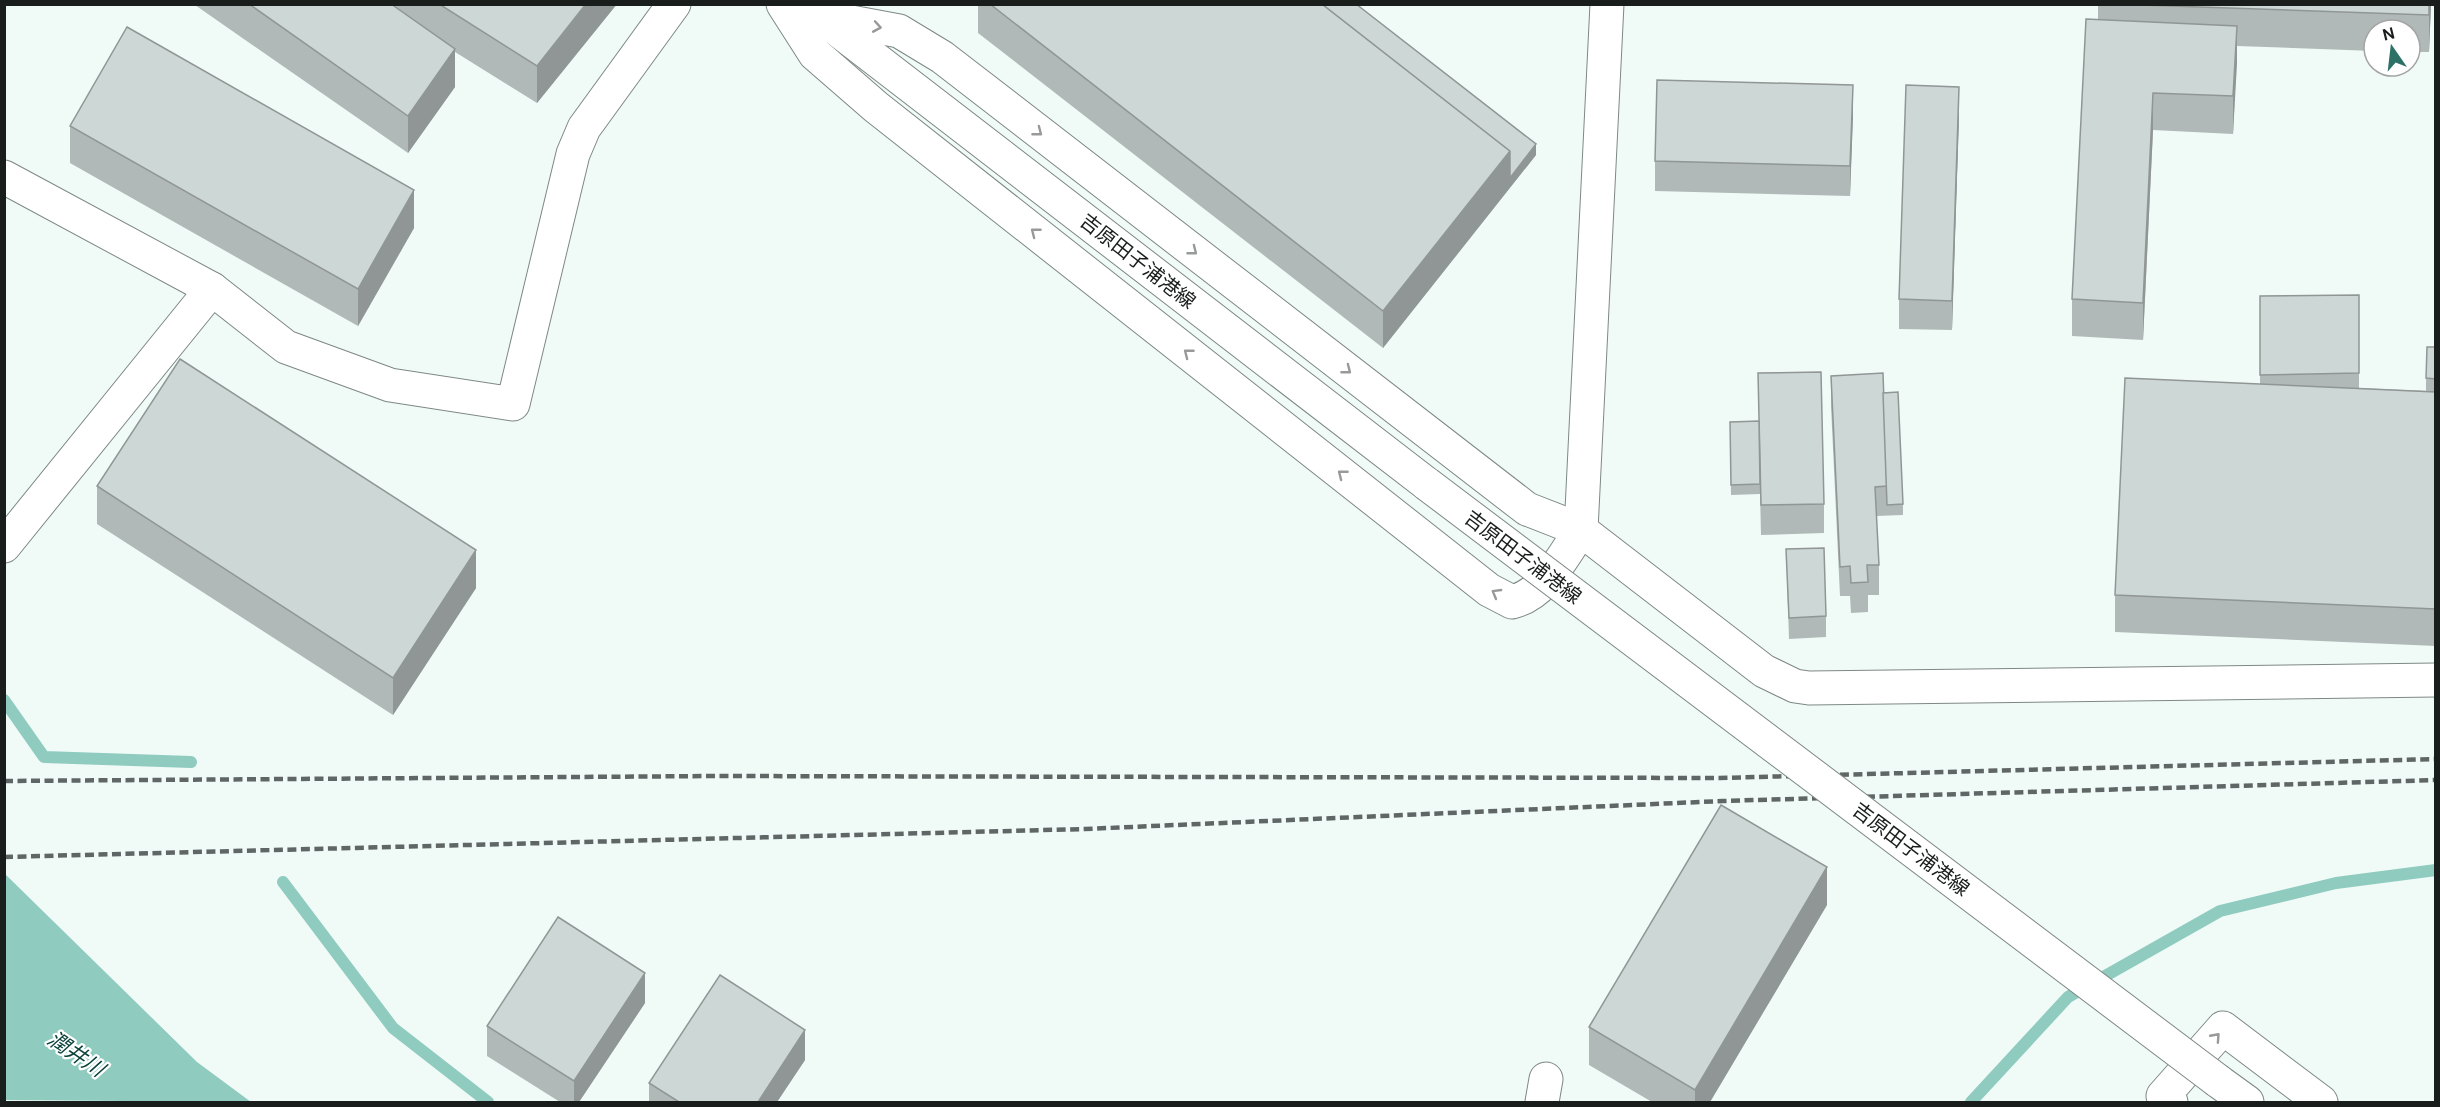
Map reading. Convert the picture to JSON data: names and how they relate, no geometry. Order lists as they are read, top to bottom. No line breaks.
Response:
{"streets":{"street":["吉原田子浦港線"]},"water":["潤井川"],"north":"top"}
